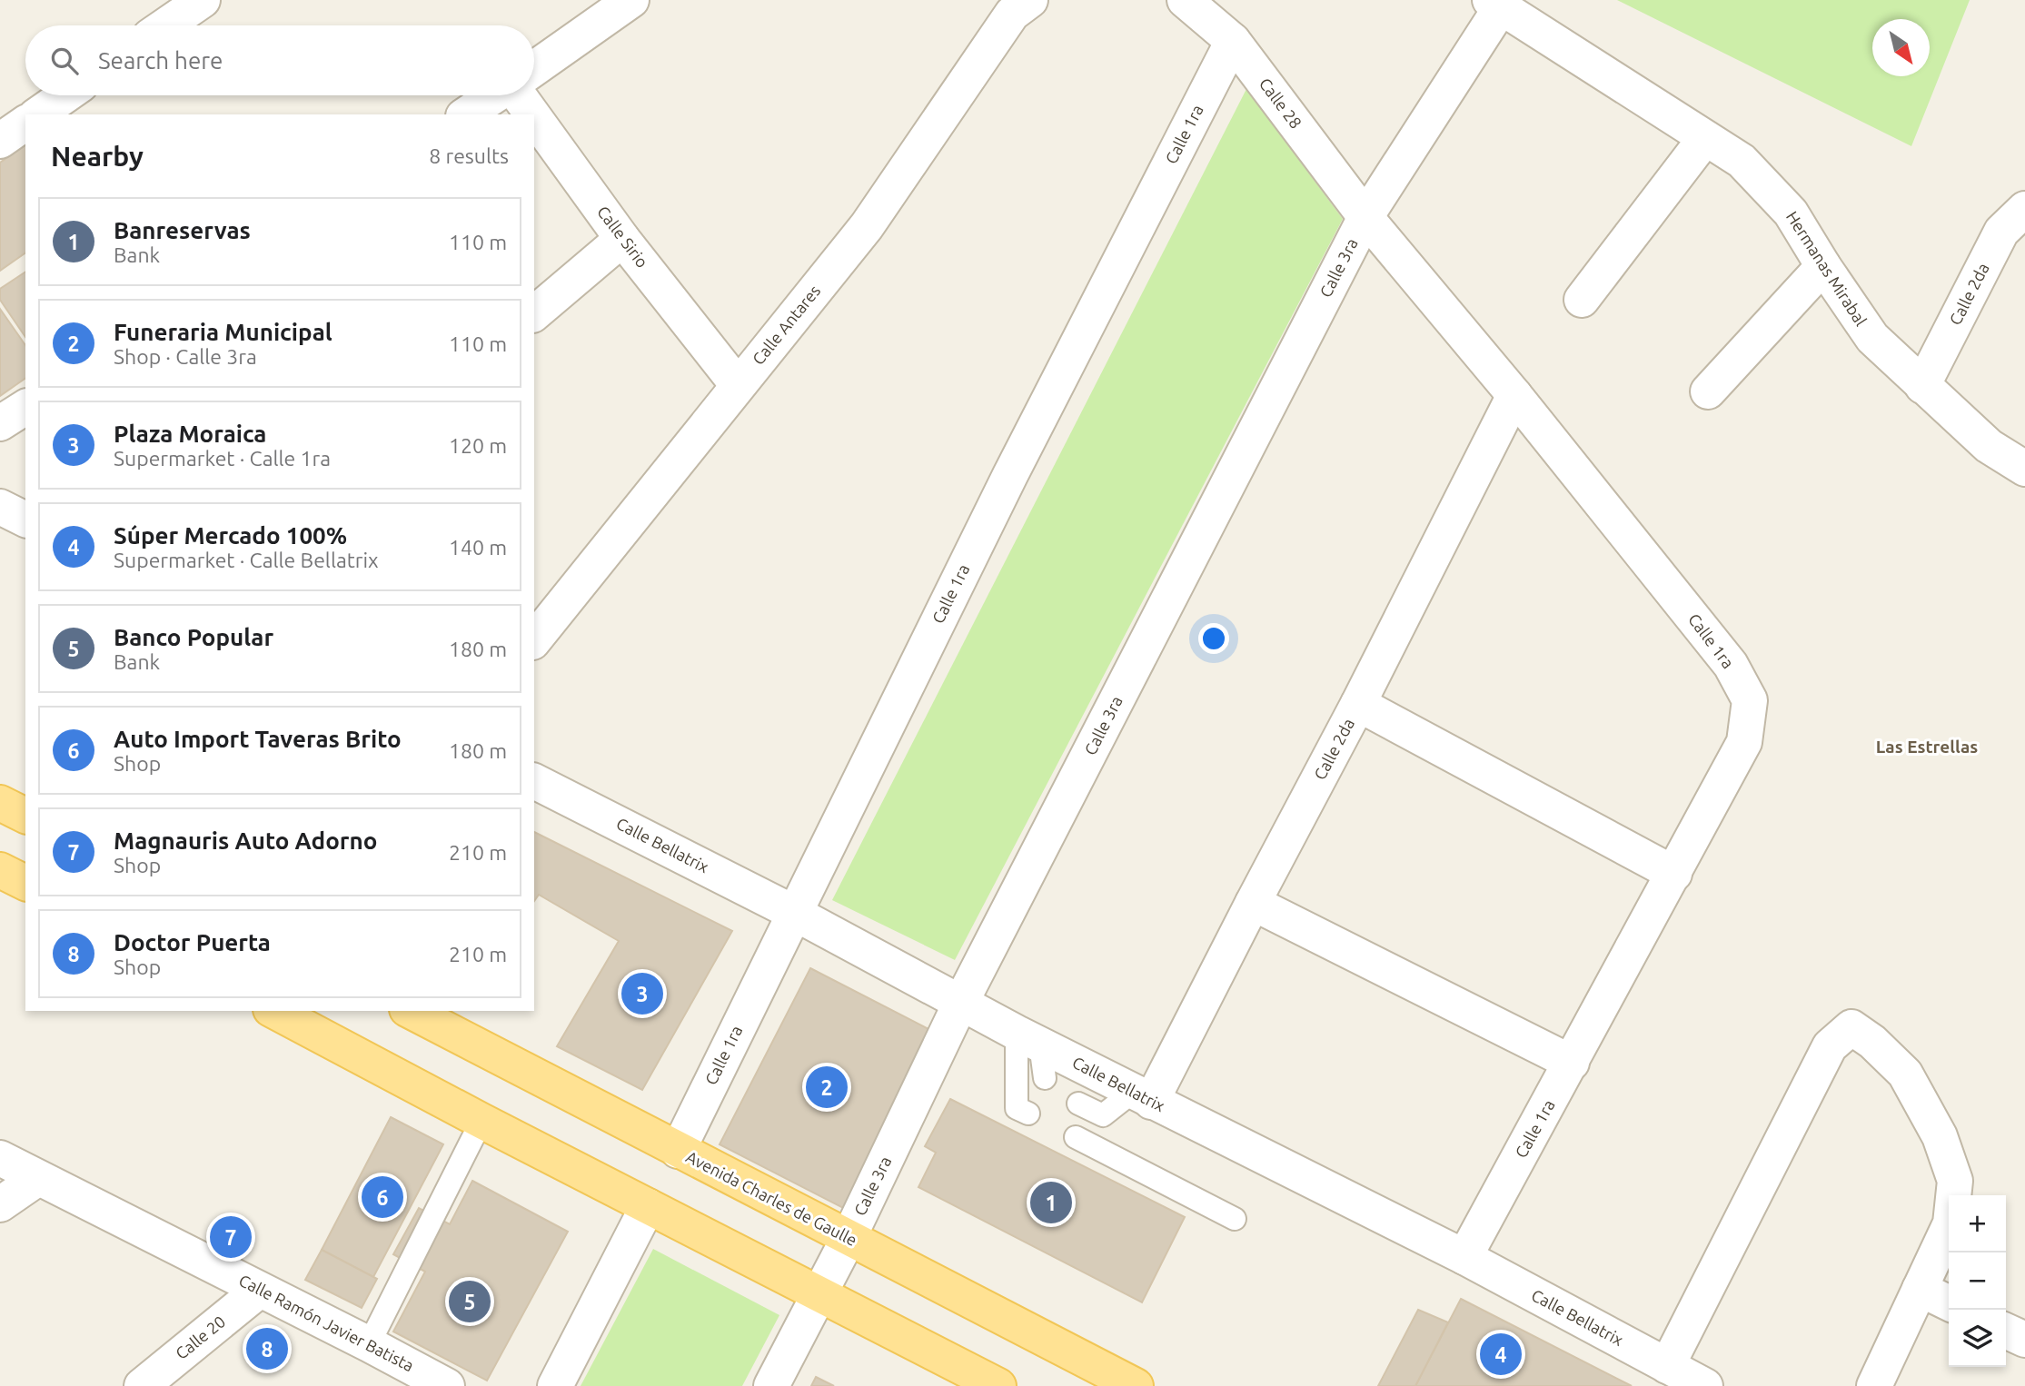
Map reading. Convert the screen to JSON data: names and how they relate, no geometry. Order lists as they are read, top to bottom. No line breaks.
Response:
{"streets":{"main road":["Avenida Charles de Gaulle"],"street":["Calle 28","Calle 1ra","Calle Sirio","Calle 3ra","Hermanas Mirabal","Calle 2da","Calle Antares","Calle Bellatrix","Calle Ramón Javier Batista","Calle 20"]},"crossings":[["Calle 28","Calle 1ra"],["Calle 28","Calle 3ra"],["Calle 1ra","Calle 3ra"],["Calle 1ra","Calle 2da"],["Calle 1ra","Calle Bellatrix"],["Calle 1ra","Avenida Charles de Gaulle"],["Calle Sirio","Calle Antares"],["Calle 3ra","Hermanas Mirabal"],["Calle 3ra","Calle Bellatrix"],["Calle 3ra","Avenida Charles de Gaulle"],["Hermanas Mirabal","Calle 2da"],["Calle 2da","Calle Bellatrix"],["Calle Ramón Javier Batista","Calle 20"]],"districts":["Las Estrellas"],"north":"bottom right","page":{"search":"Search here","heading":["Nearby","8 results"],"list":[{"mark":"1","name":"Banreservas","note":"Bank","value":"110 m"},{"mark":"2","name":"Funeraria Municipal","note":"Shop · Calle 3ra","value":"110 m"},{"mark":"3","name":"Plaza Moraica","note":"Supermarket · Calle 1ra","value":"120 m"},{"mark":"4","name":"Súper Mercado 100%","note":"Supermarket · Calle Bellatrix","value":"140 m"},{"mark":"5","name":"Banco Popular","note":"Bank","value":"180 m"},{"mark":"6","name":"Auto Import Taveras Brito","note":"Shop","value":"180 m"},{"mark":"7","name":"Magnauris Auto Adorno","note":"Shop","value":"210 m"},{"mark":"8","name":"Doctor Puerta","note":"Shop","value":"210 m"}],"pins":["3","2","6","1","7","5","8","4"],"map_buttons":["+","−"]}}
